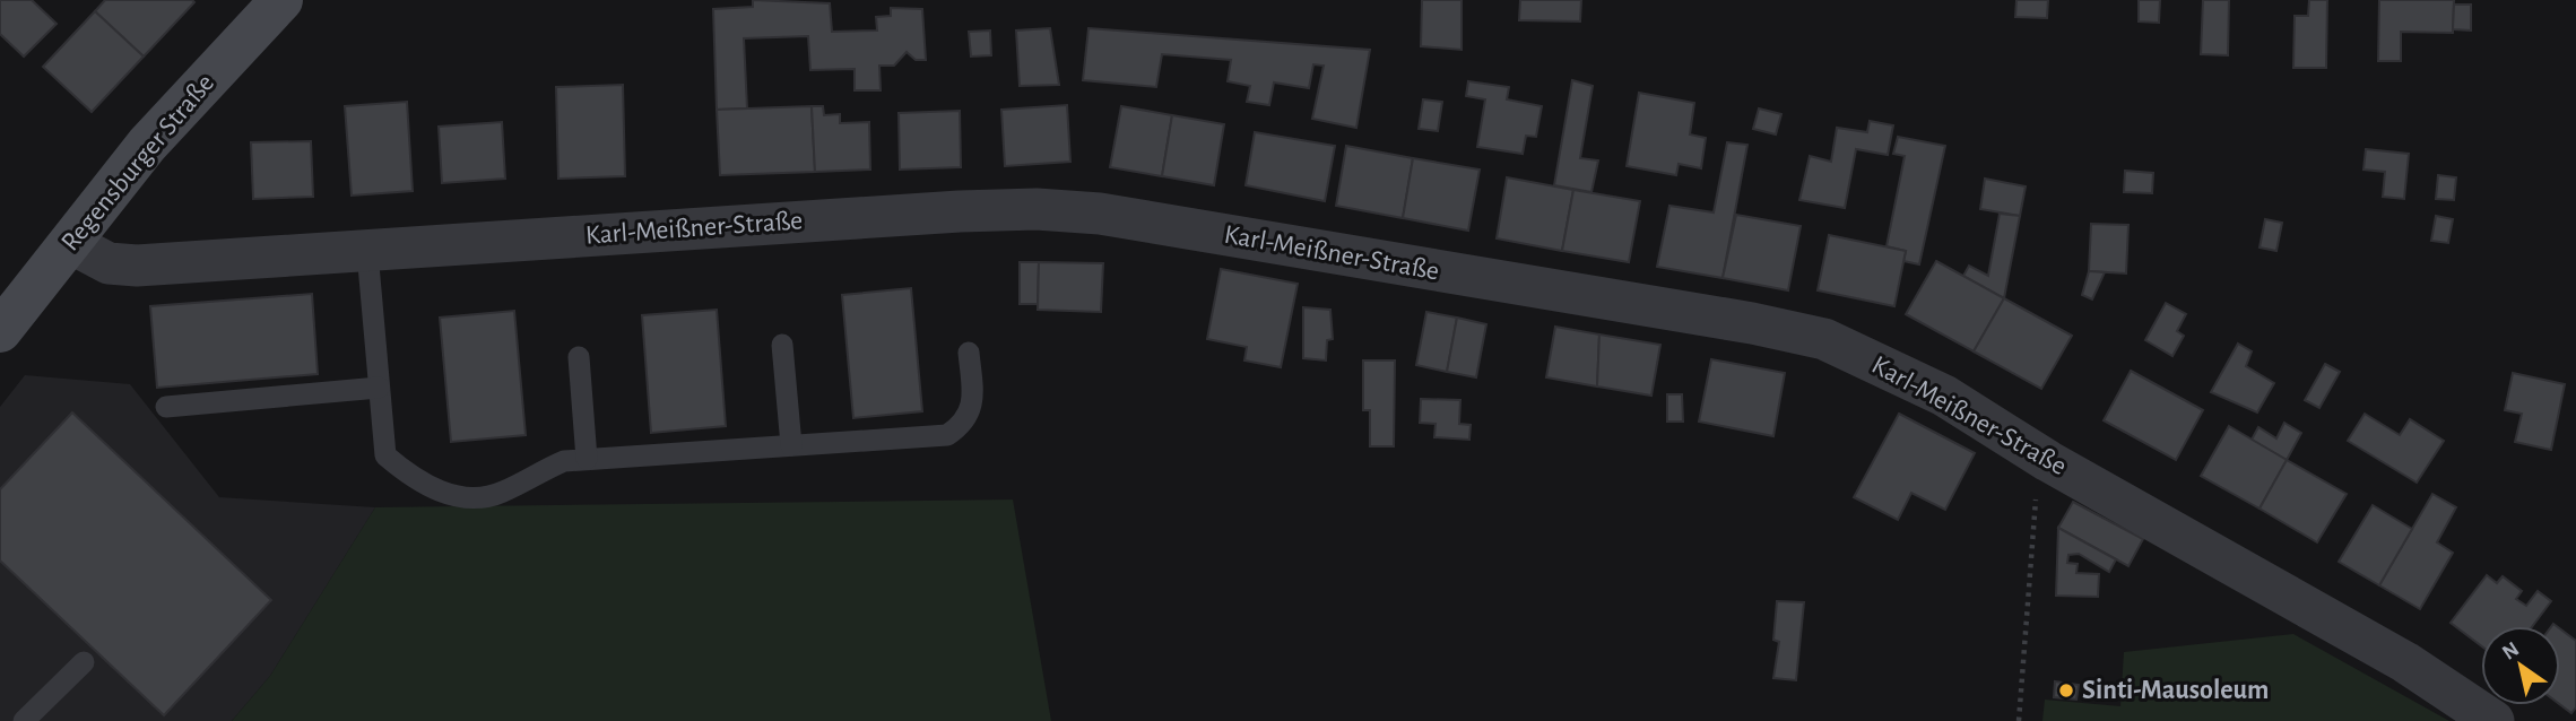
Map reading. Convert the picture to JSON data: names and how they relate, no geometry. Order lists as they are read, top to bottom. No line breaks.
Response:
{"streets":{"main road":["Regensburger Straße"],"street":["Karl-Meißner-Straße"]},"crossings":[["Regensburger Straße","Karl-Meißner-Straße"]],"places":["Sinti-Mausoleum"],"north":"top left"}
